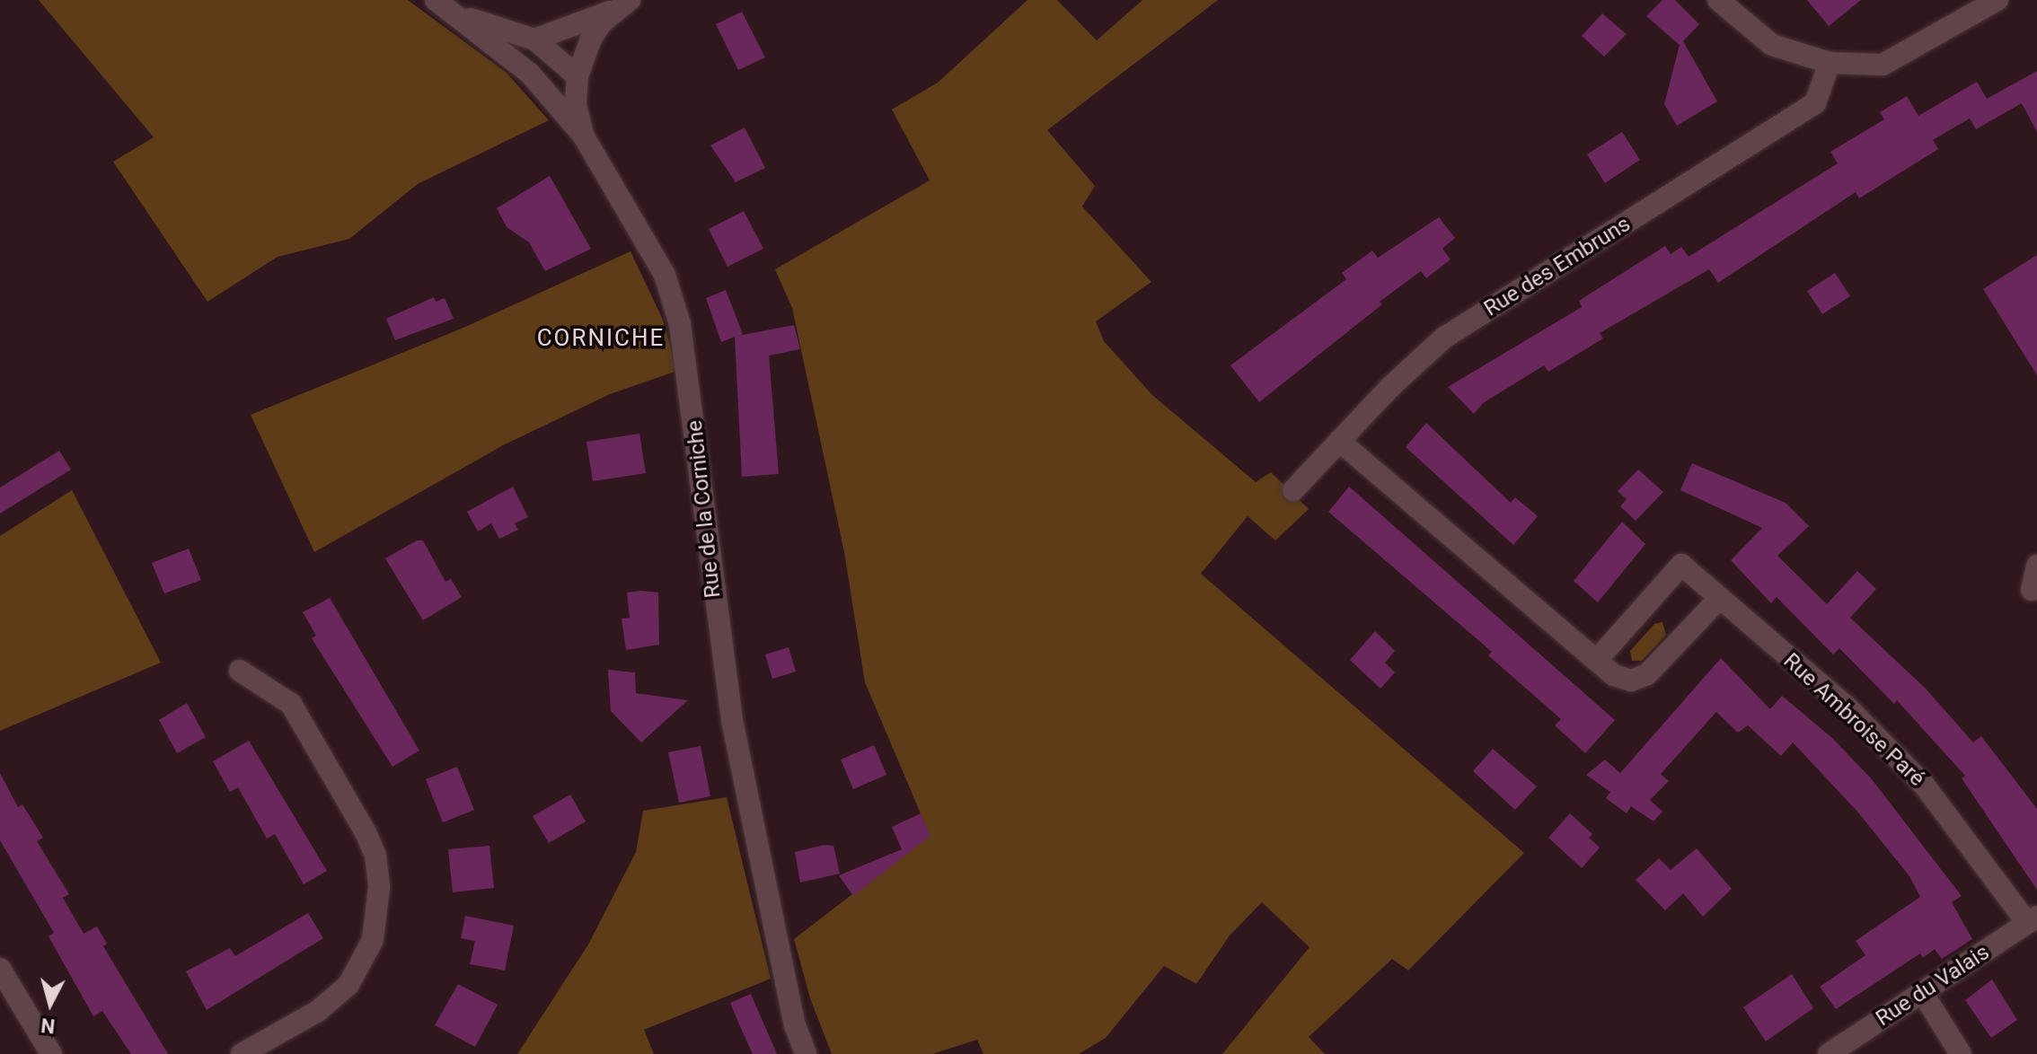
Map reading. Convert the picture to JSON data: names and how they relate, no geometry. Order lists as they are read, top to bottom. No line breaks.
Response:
{"streets":{"street":["Rue des Embruns","Rue de la Corniche","Rue Ambroise Paré","Rue du Valais"]},"crossings":[["Rue Ambroise Paré","Rue du Valais"]],"districts":["CORNICHE"],"north":"bottom"}
